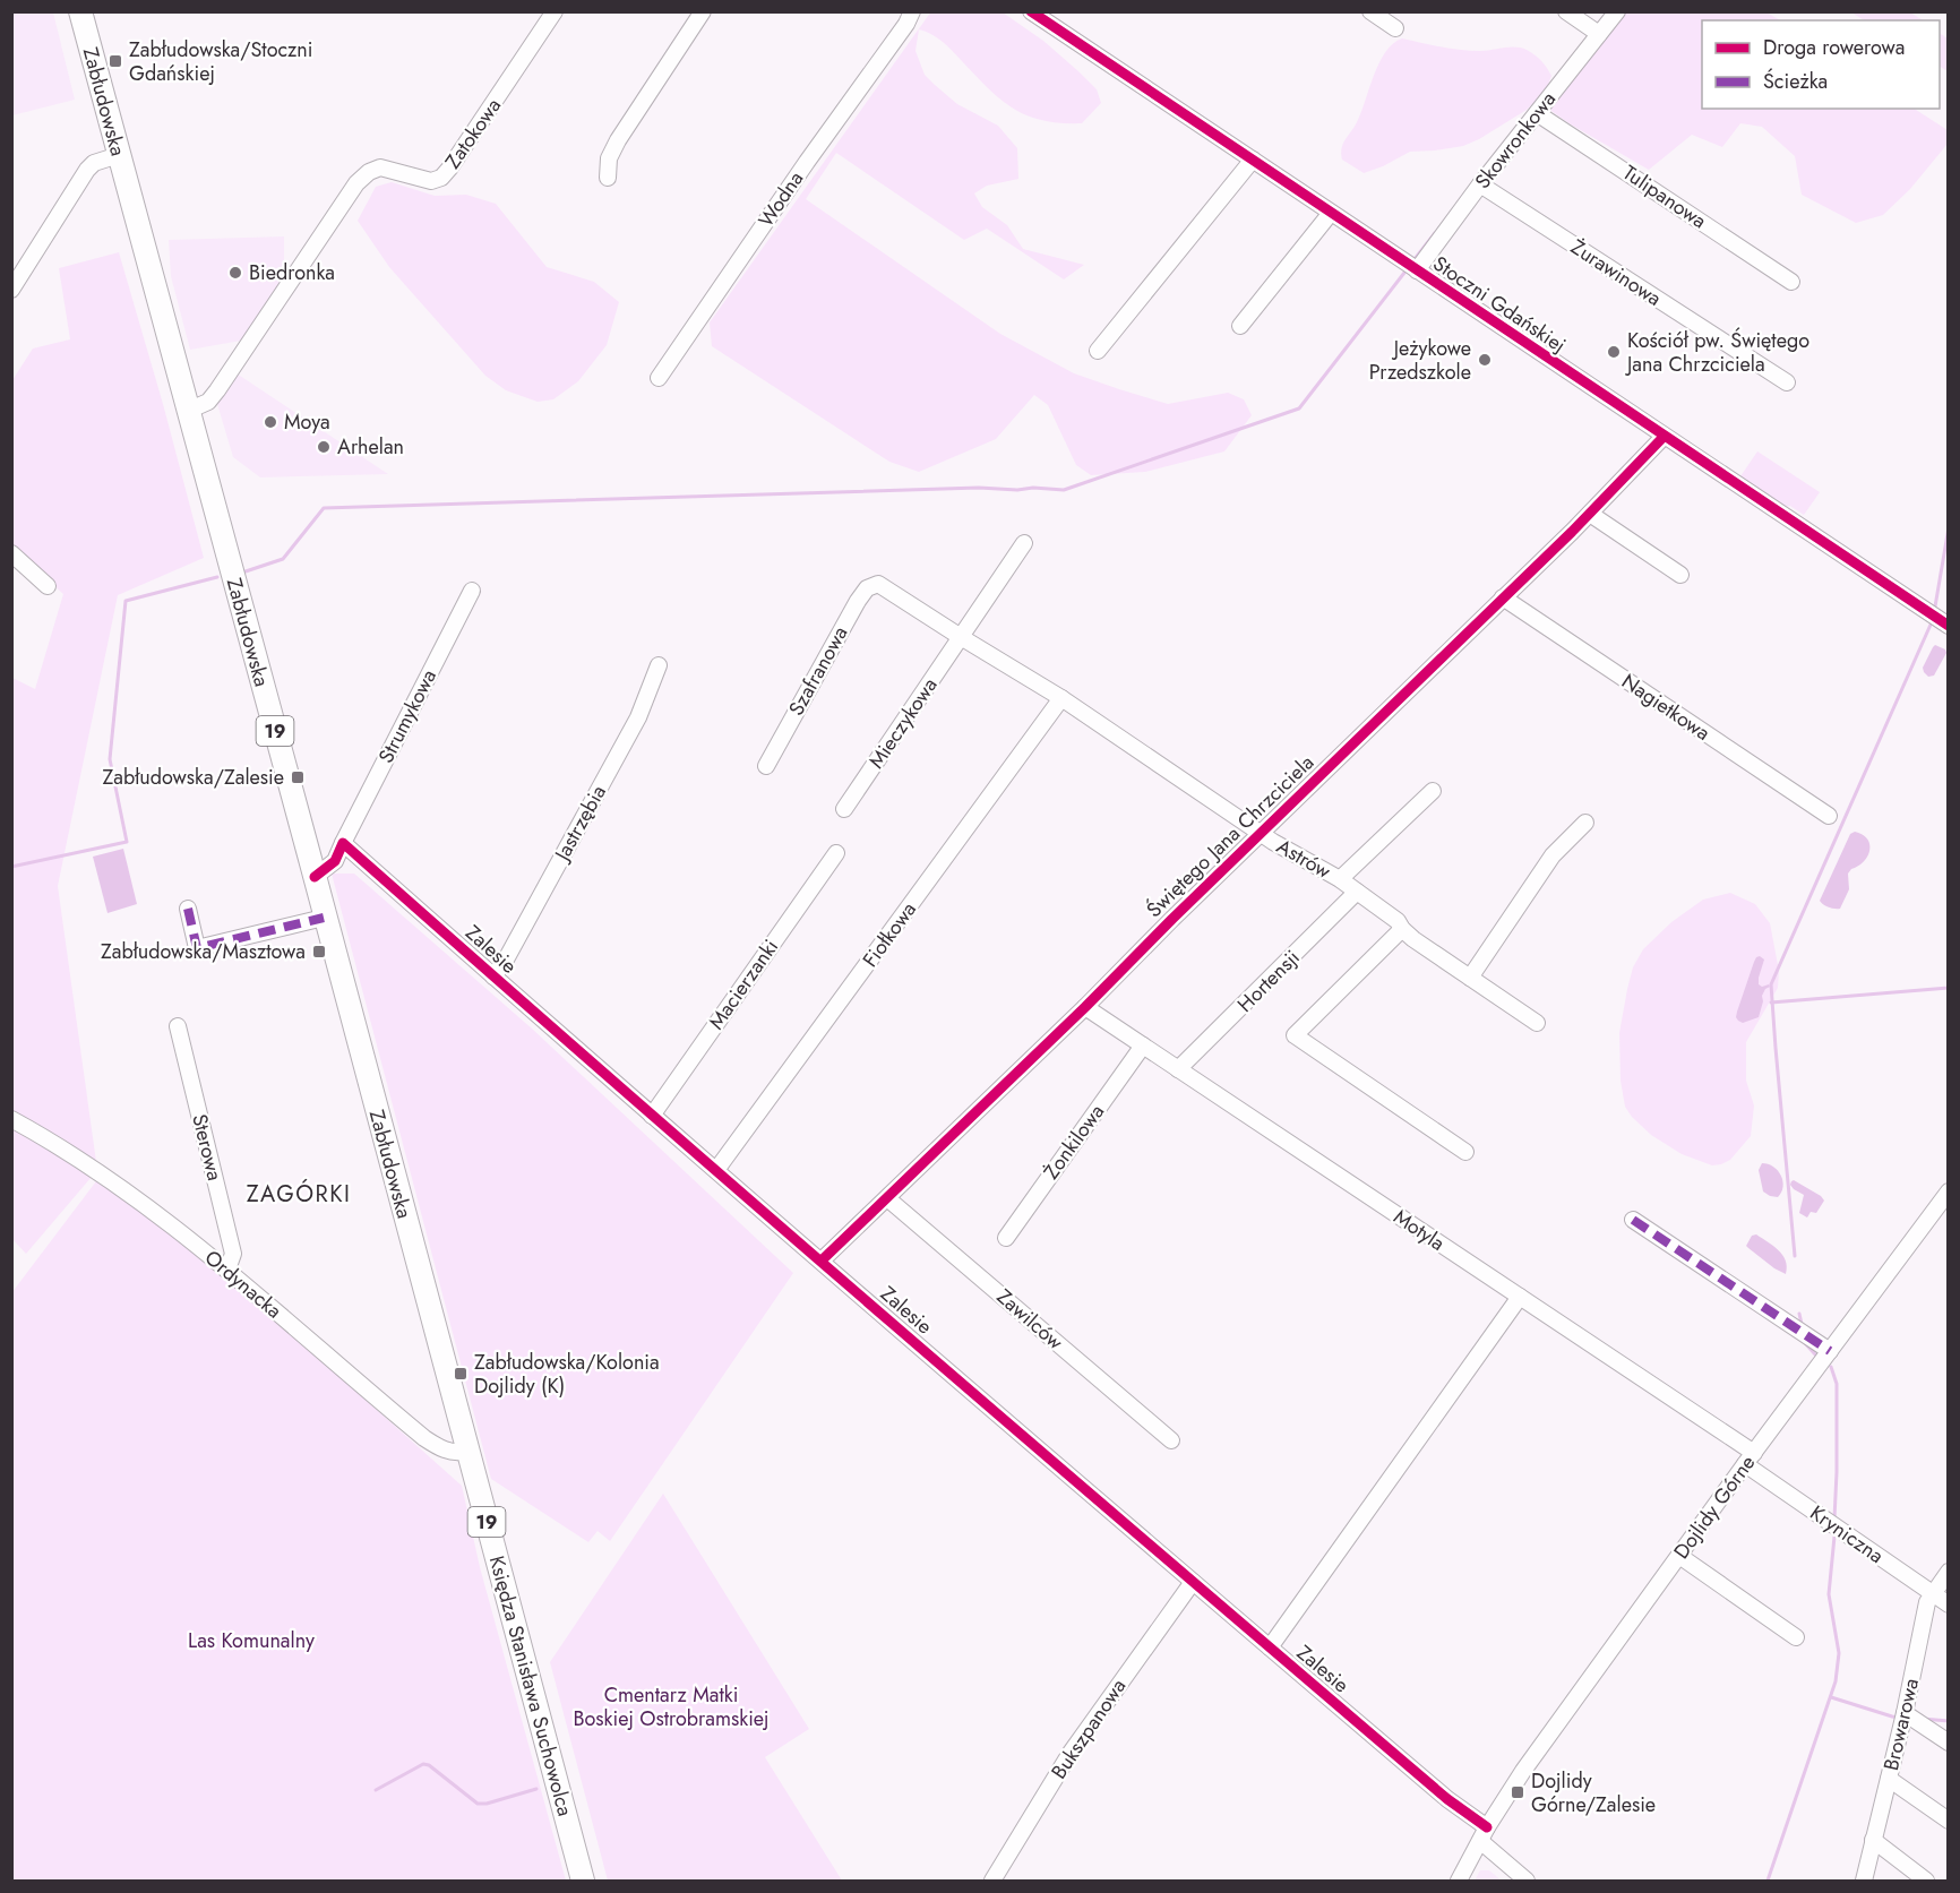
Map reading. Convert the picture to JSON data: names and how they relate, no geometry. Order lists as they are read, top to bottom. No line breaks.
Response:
{"streets":{"highway":["Zabłudowska","19","Księdza Stanisława Suchowolca"],"street":["Zatokowa","Skowronkowa","Tulipanowa","Wodna","Żurawinowa","Stoczni Gdańskiej","Szafranowa","Nagietkowa","Strumykowa","Mieczykowa","Jastrzębia","Świętego Jana Chrzciciela","Astrów","Fiołkowa","Zalesie","Hortensji","Macierzanki","Żonkilowa","Sterowa","Motyla","Ordynacka","Zawilców","Dojlidy Górne","Kryniczna","Browarowa","Bukszpanowa"]},"crossings":[["Zabłudowska","Zatokowa"],["Zabłudowska","Ordynacka"],["Zabłudowska","Księdza Stanisława Suchowolca"],["Skowronkowa","Tulipanowa"],["Skowronkowa","Żurawinowa"],["Skowronkowa","Stoczni Gdańskiej"],["Stoczni Gdańskiej","Świętego Jana Chrzciciela"],["Szafranowa","Astrów"],["Nagietkowa","Świętego Jana Chrzciciela"],["Strumykowa","Zalesie"],["Mieczykowa","Astrów"],["Jastrzębia","Zalesie"],["Świętego Jana Chrzciciela","Astrów"],["Świętego Jana Chrzciciela","Zalesie"],["Świętego Jana Chrzciciela","Motyla"],["Świętego Jana Chrzciciela","Zawilców"],["Astrów","Fiołkowa"],["Astrów","Hortensji"],["Fiołkowa","Zalesie"],["Zalesie","Macierzanki"],["Zalesie","Dojlidy Górne"],["Zalesie","Bukszpanowa"],["Hortensji","Motyla"],["Żonkilowa","Motyla"],["Sterowa","Ordynacka"],["Motyla","Dojlidy Górne"],["Motyla","Kryniczna"],["Ordynacka","Księdza Stanisława Suchowolca"],["Dojlidy Górne","Kryniczna"],["Kryniczna","Browarowa"]],"districts":["ZAGÓRKI"],"parks":["Las Komunalny","Cmentarz Matki Boskiej Ostrobramskiej"],"places":{"transit":["Zabłudowska/Stoczni Gdańskiej","Zabłudowska/Zalesie","Zabłudowska/Masztowa","Zabłudowska/Kolonia Dojlidy (K)","Dojlidy Górne/Zalesie"],"other":["Biedronka","Kościół pw. Świętego Jana Chrzciciela","Jeżykowe Przedszkole","Moya","Arhelan"]},"legend":["Droga rowerowa","Ścieżka"]}
